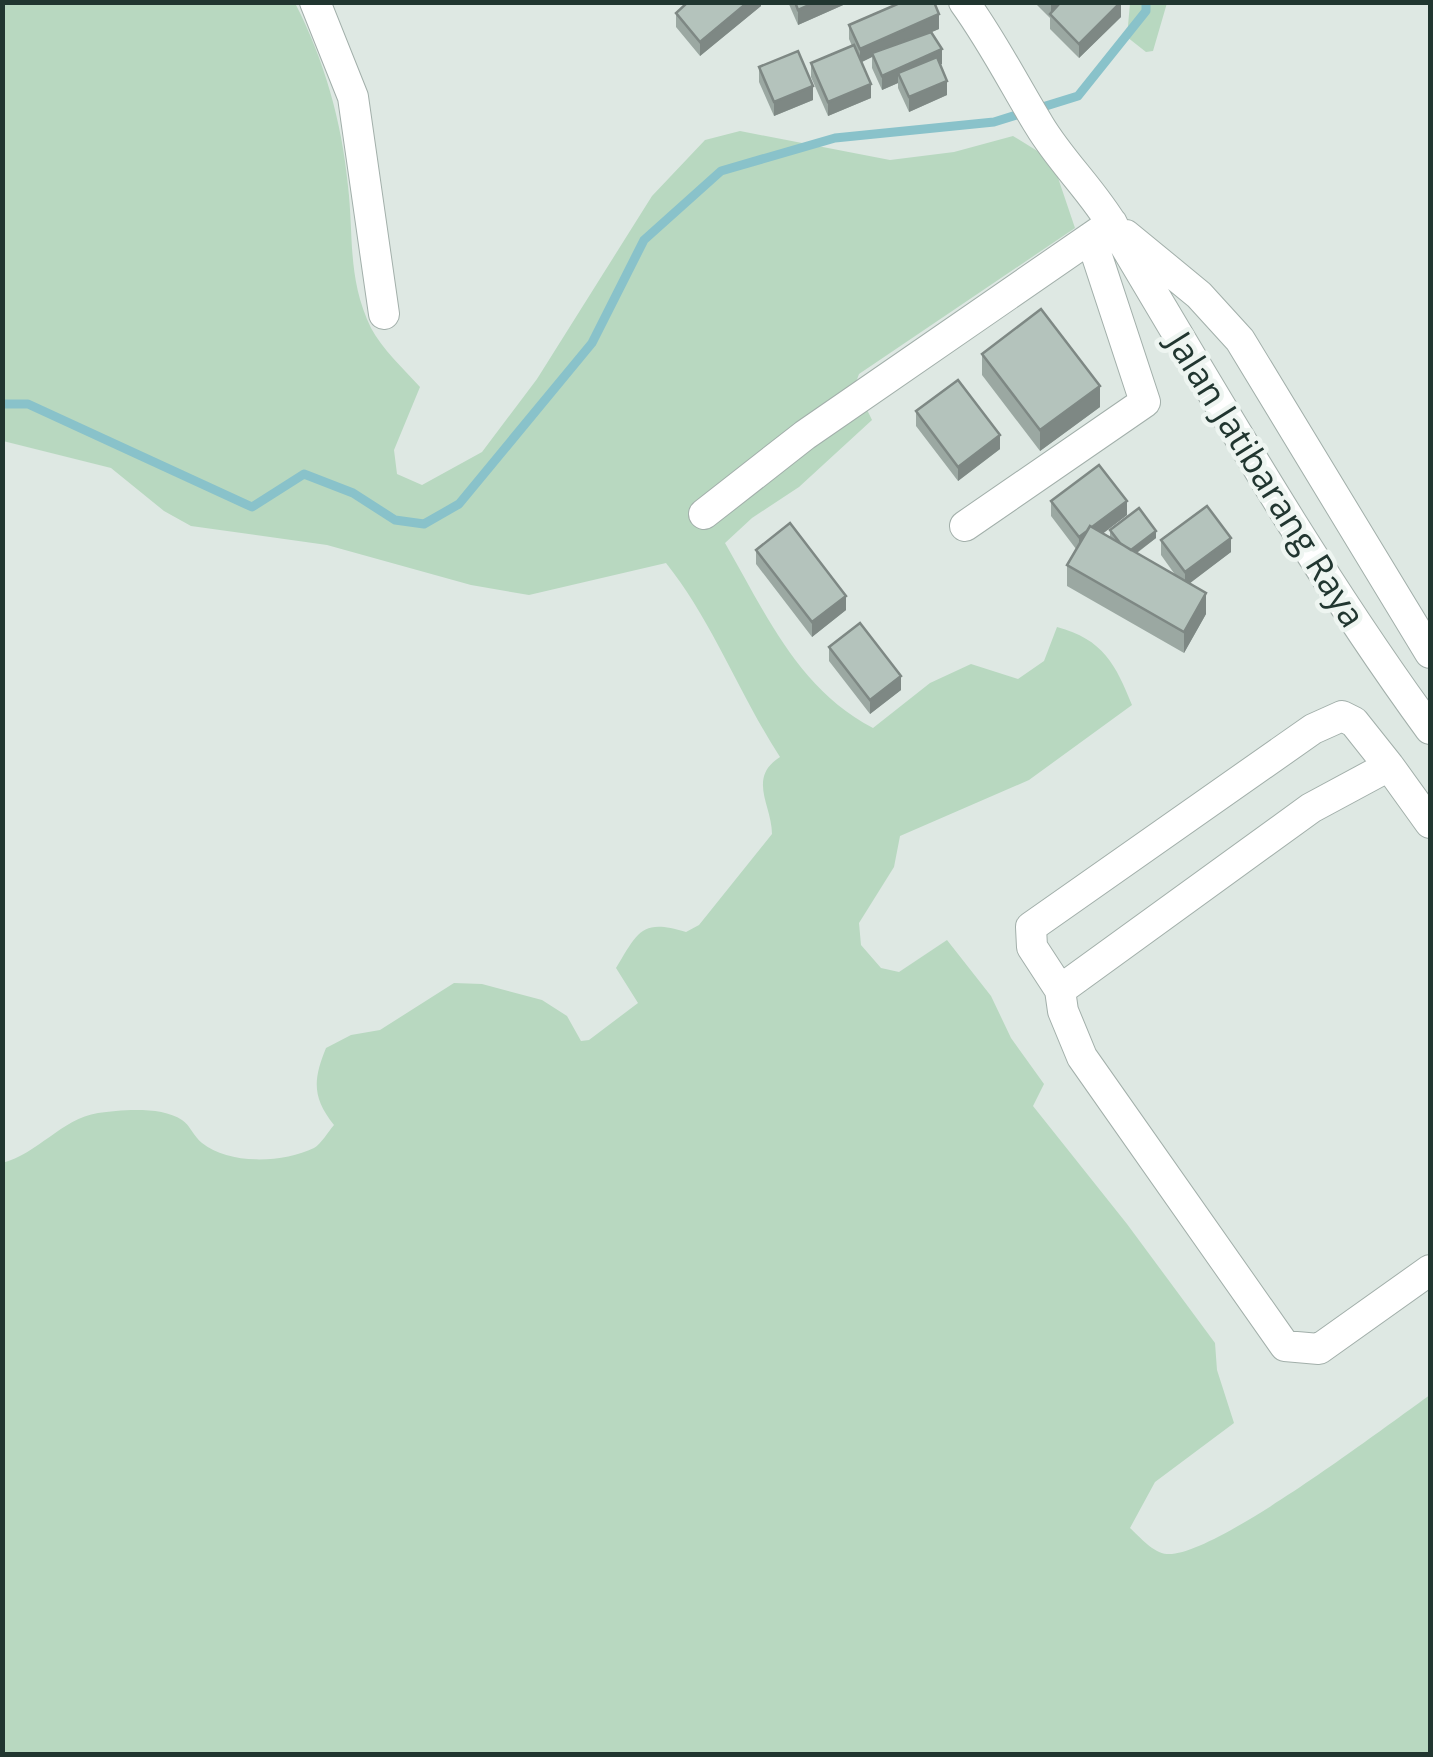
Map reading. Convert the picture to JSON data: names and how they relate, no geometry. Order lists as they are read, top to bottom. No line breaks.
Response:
{"streets":{"street":["Jalan Jatibarang Raya"]}}
